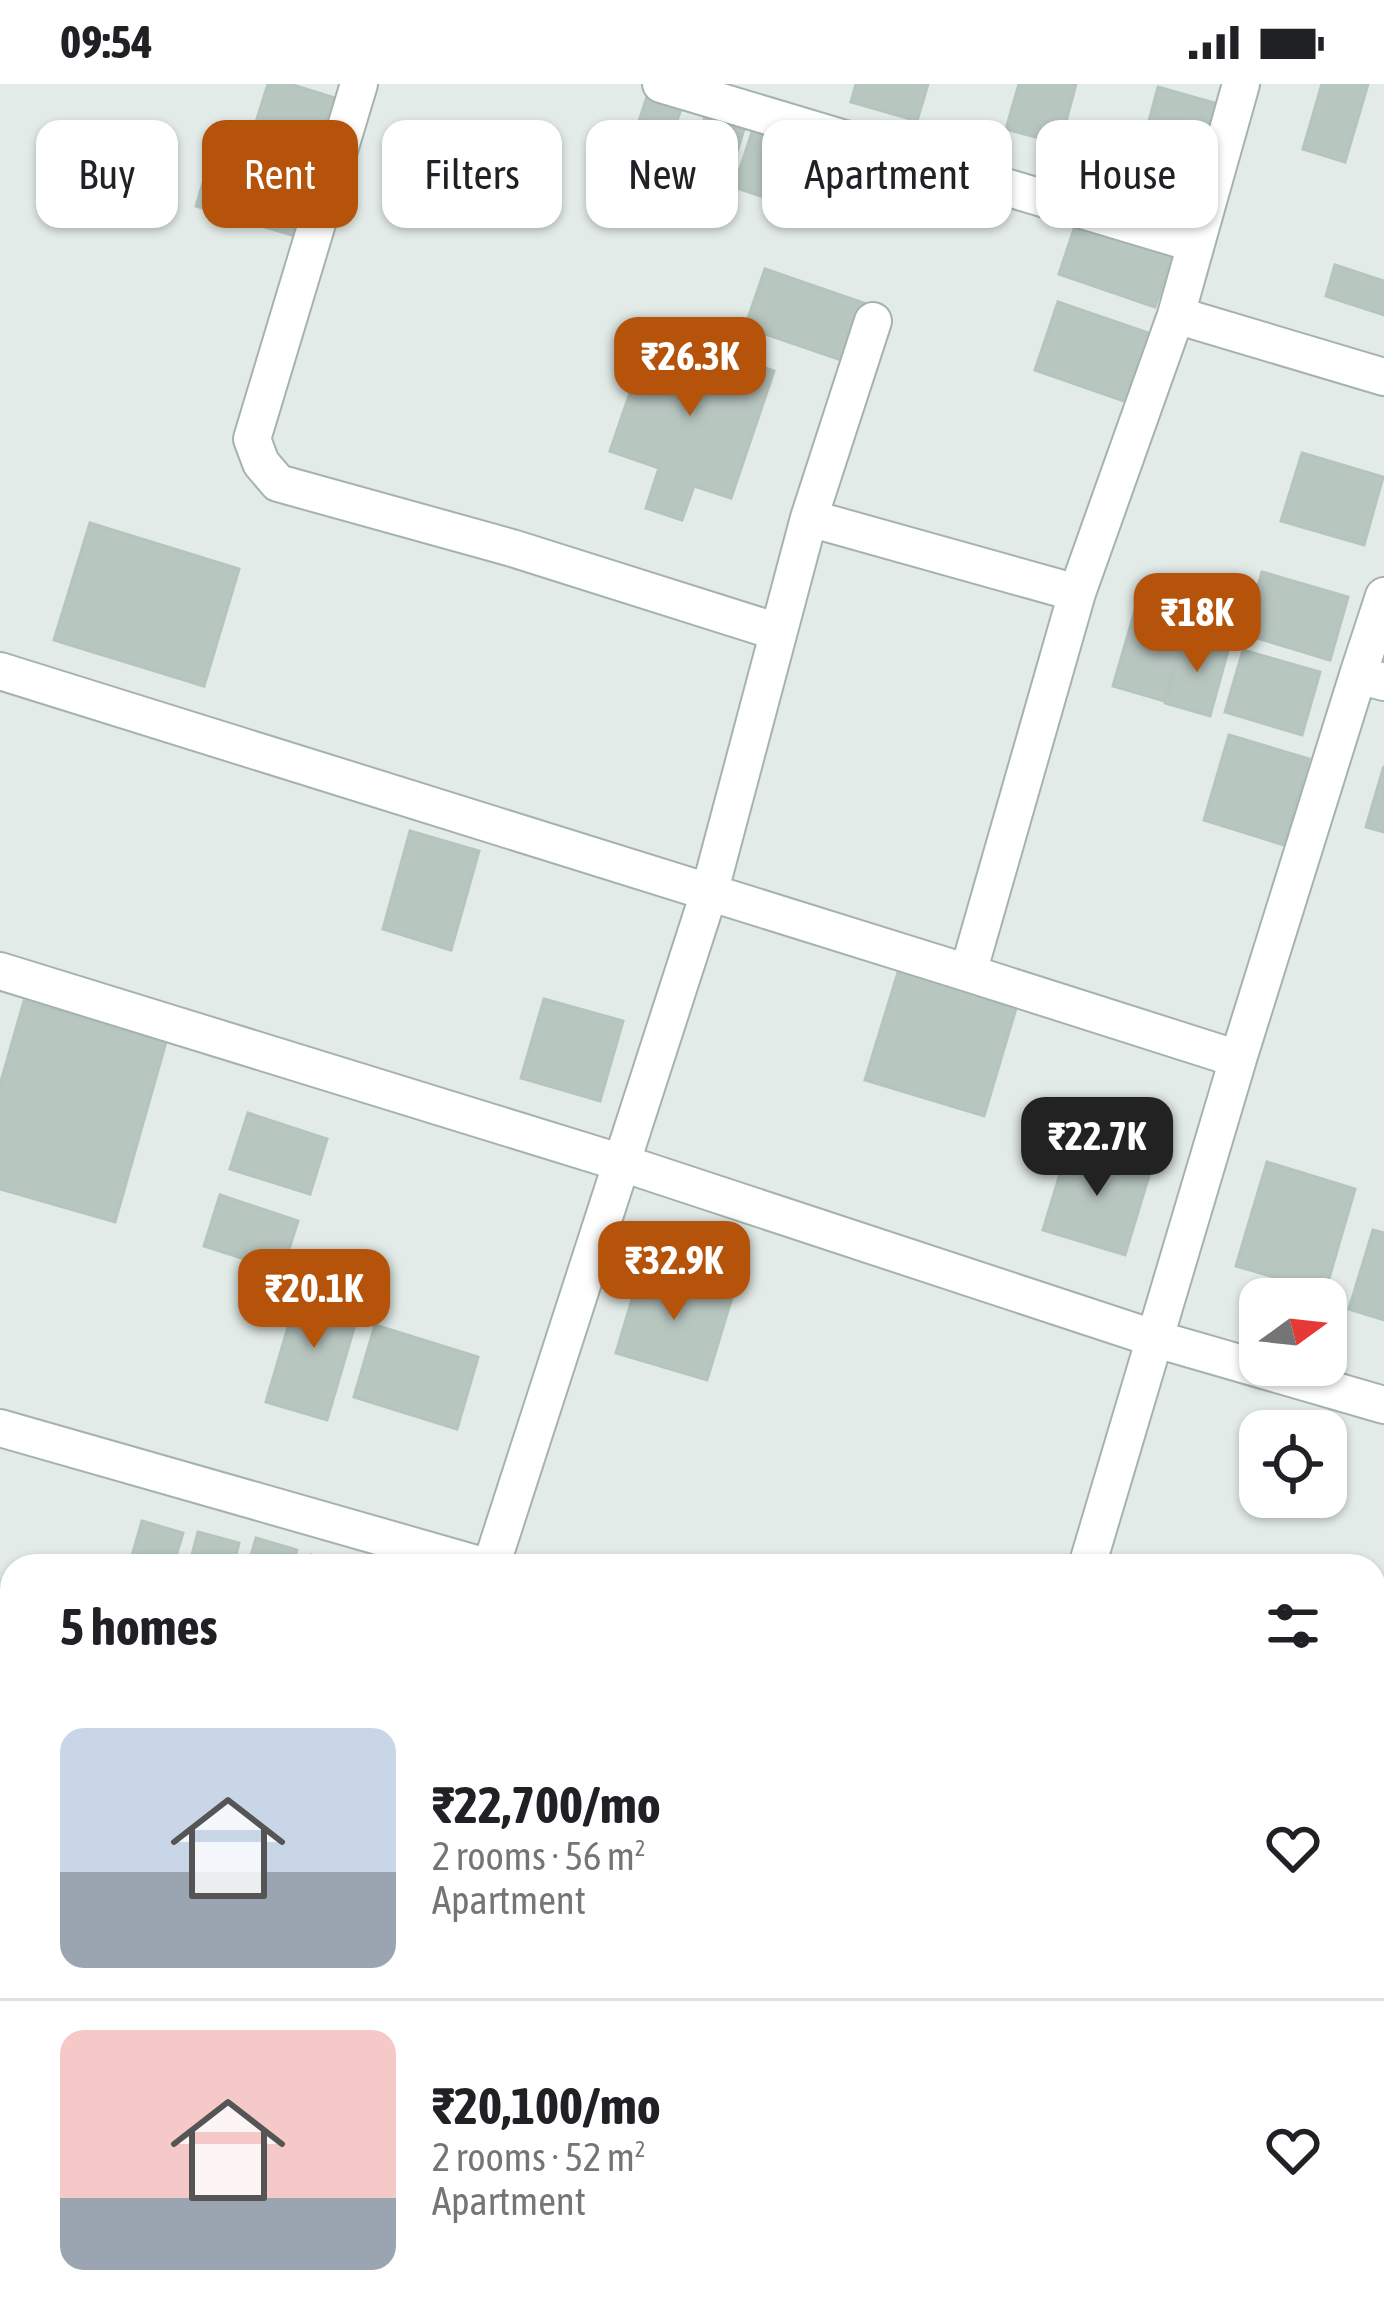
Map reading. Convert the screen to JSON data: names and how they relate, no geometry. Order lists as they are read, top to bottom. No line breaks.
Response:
{"north":"right","page":{"status":"09:54","chip":["Buy","Rent","Filters","New","Apartment","House"],"price":["₹26.3K","₹18K","₹22.7K","₹32.9K","₹20.1K"],"heading":"5 homes","list":[{"name":"₹22,700/mo","note":"2 rooms · 56 m² · Apartment"},{"name":"₹20,100/mo","note":"2 rooms · 52 m² · Apartment"}]}}
